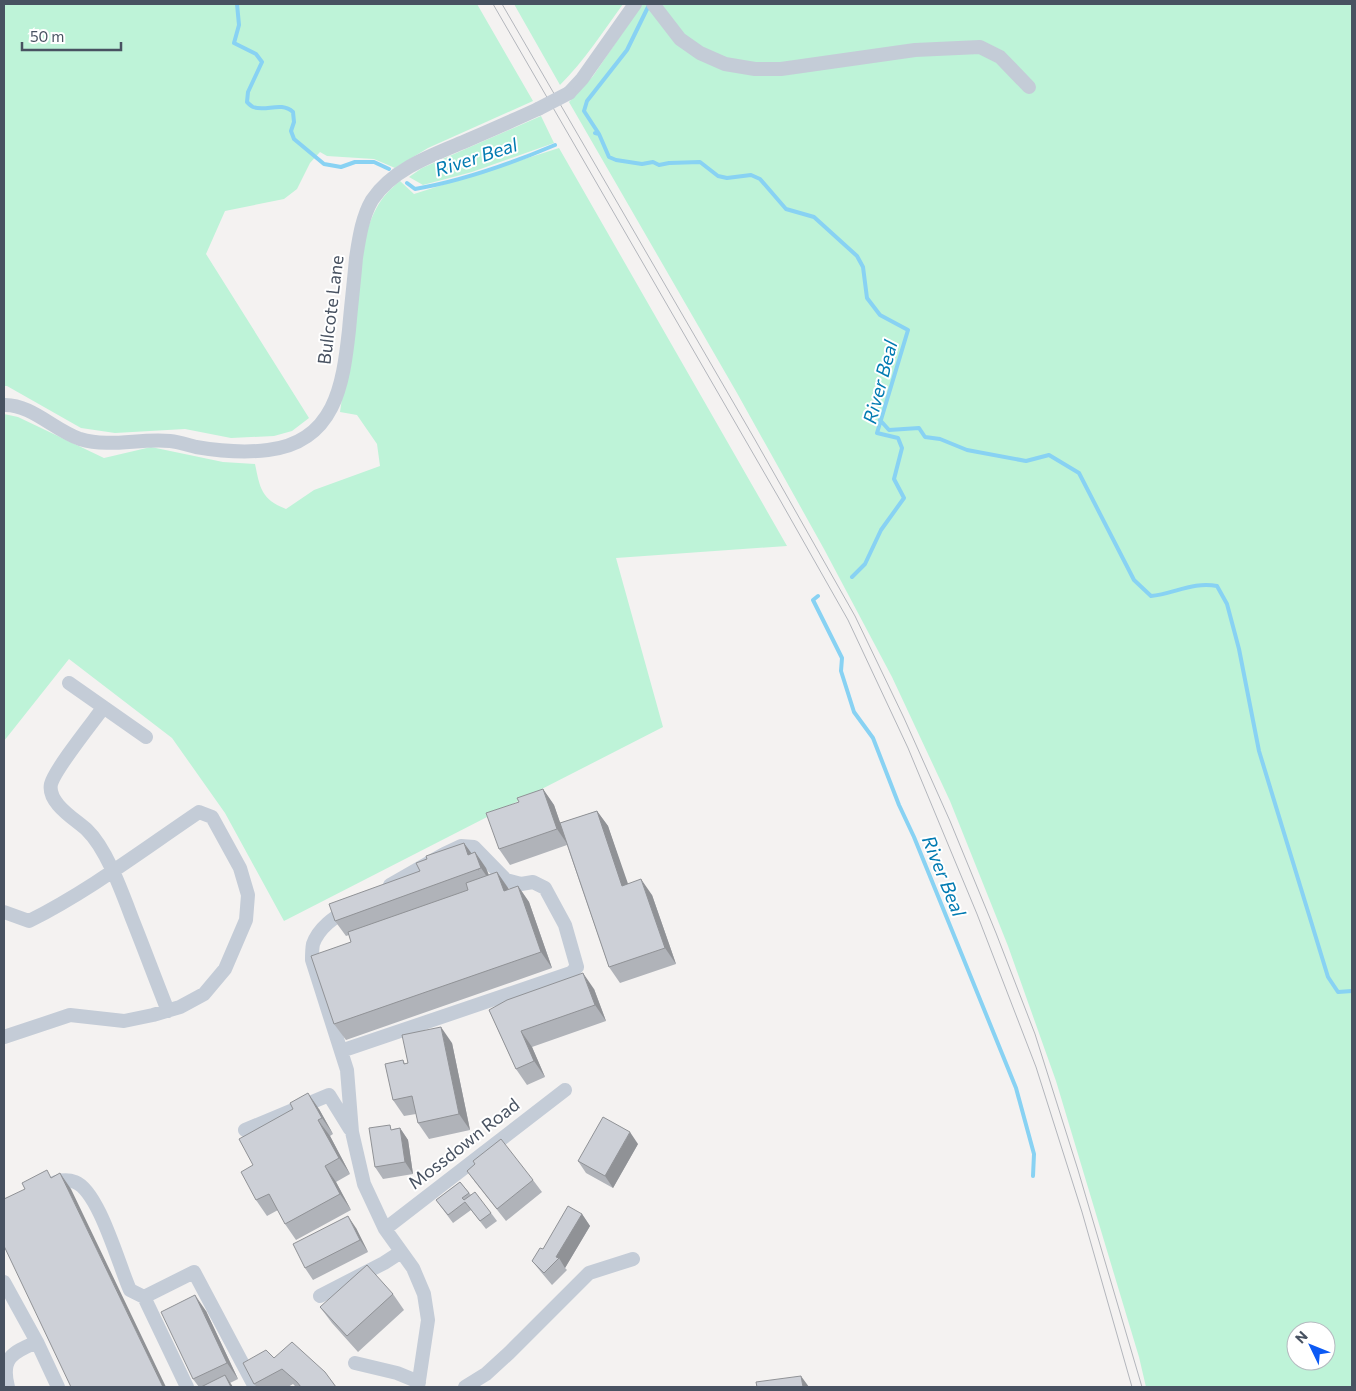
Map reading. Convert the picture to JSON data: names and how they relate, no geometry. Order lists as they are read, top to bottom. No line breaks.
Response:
{"streets":{"street":["Bullcote Lane","Mossdown Road"]},"water":["River Beal"],"scale_bar":"50 m","north":"top left"}
